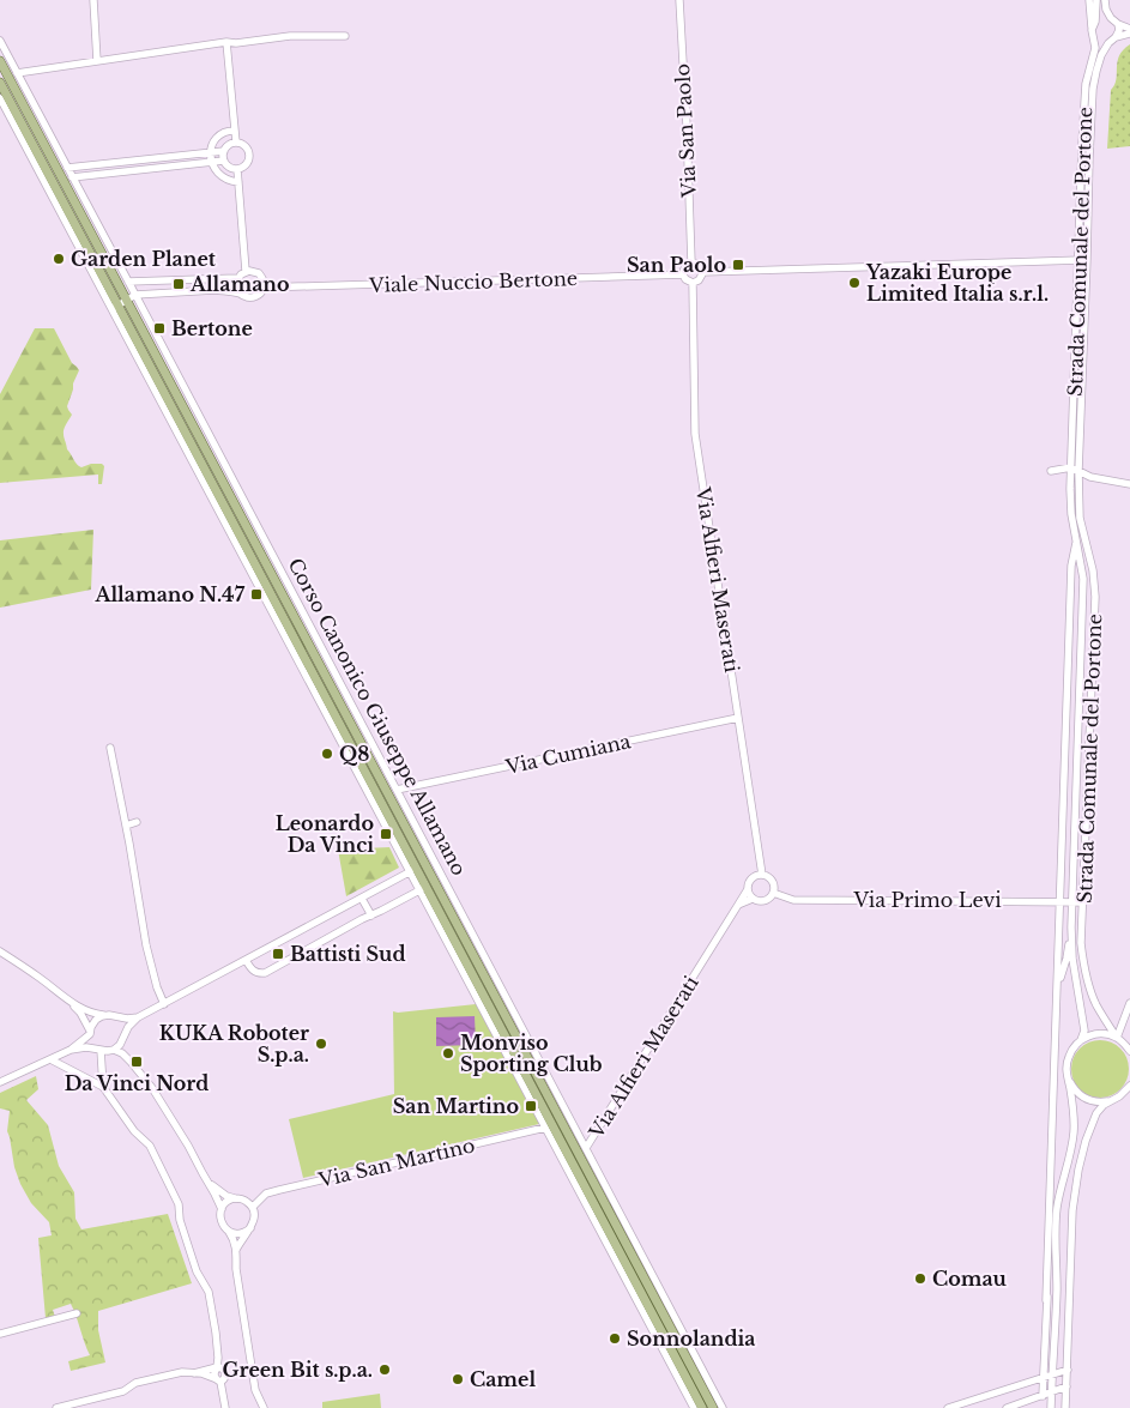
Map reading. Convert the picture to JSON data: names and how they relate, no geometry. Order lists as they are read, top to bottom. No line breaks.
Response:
{"streets":{"main road":["Corso Canonico Giuseppe Allamano"],"street":["Via San Paolo","Strada Comunale del Portone","Viale Nuccio Bertone","Via Alfieri Maserati","Via Cumiana","Via Primo Levi","Via San Martino"]},"crossings":[["Via San Paolo","Viale Nuccio Bertone"],["Via San Paolo","Via Alfieri Maserati"],["Strada Comunale del Portone","Via Primo Levi"],["Viale Nuccio Bertone","Via Alfieri Maserati"],["Viale Nuccio Bertone","Corso Canonico Giuseppe Allamano"],["Via Alfieri Maserati","Corso Canonico Giuseppe Allamano"],["Via Alfieri Maserati","Via Cumiana"],["Via Alfieri Maserati","Via Primo Levi"],["Corso Canonico Giuseppe Allamano","Via Cumiana"],["Corso Canonico Giuseppe Allamano","Via San Martino"]],"places":{"other":["Garden Planet","Yazaki Europe Limited Italia s.r.l.","Q8","KUKA Roboter S.p.a.","Monviso Sporting Club","Comau","Sonnolandia","Green Bit s.p.a.","Camel"],"transit":["San Paolo","Allamano","Bertone","Allamano N.47","Leonardo Da Vinci","Battisti Sud","Da Vinci Nord","San Martino"]}}
